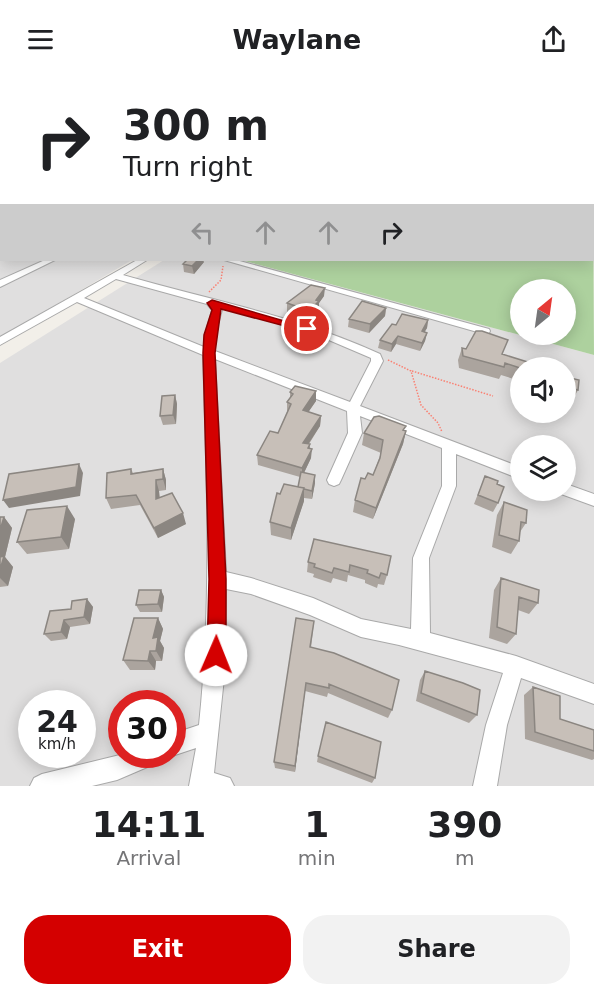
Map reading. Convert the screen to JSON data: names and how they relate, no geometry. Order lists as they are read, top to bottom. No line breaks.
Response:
{"north":"top right","page":{"header":"Waylane","turn":["300 m","Turn right"],"speed":"24 km/h","limit":"30","eta":["14:11","Arrival","1","min","390","m"],"buttons":["Exit","Share"]}}
